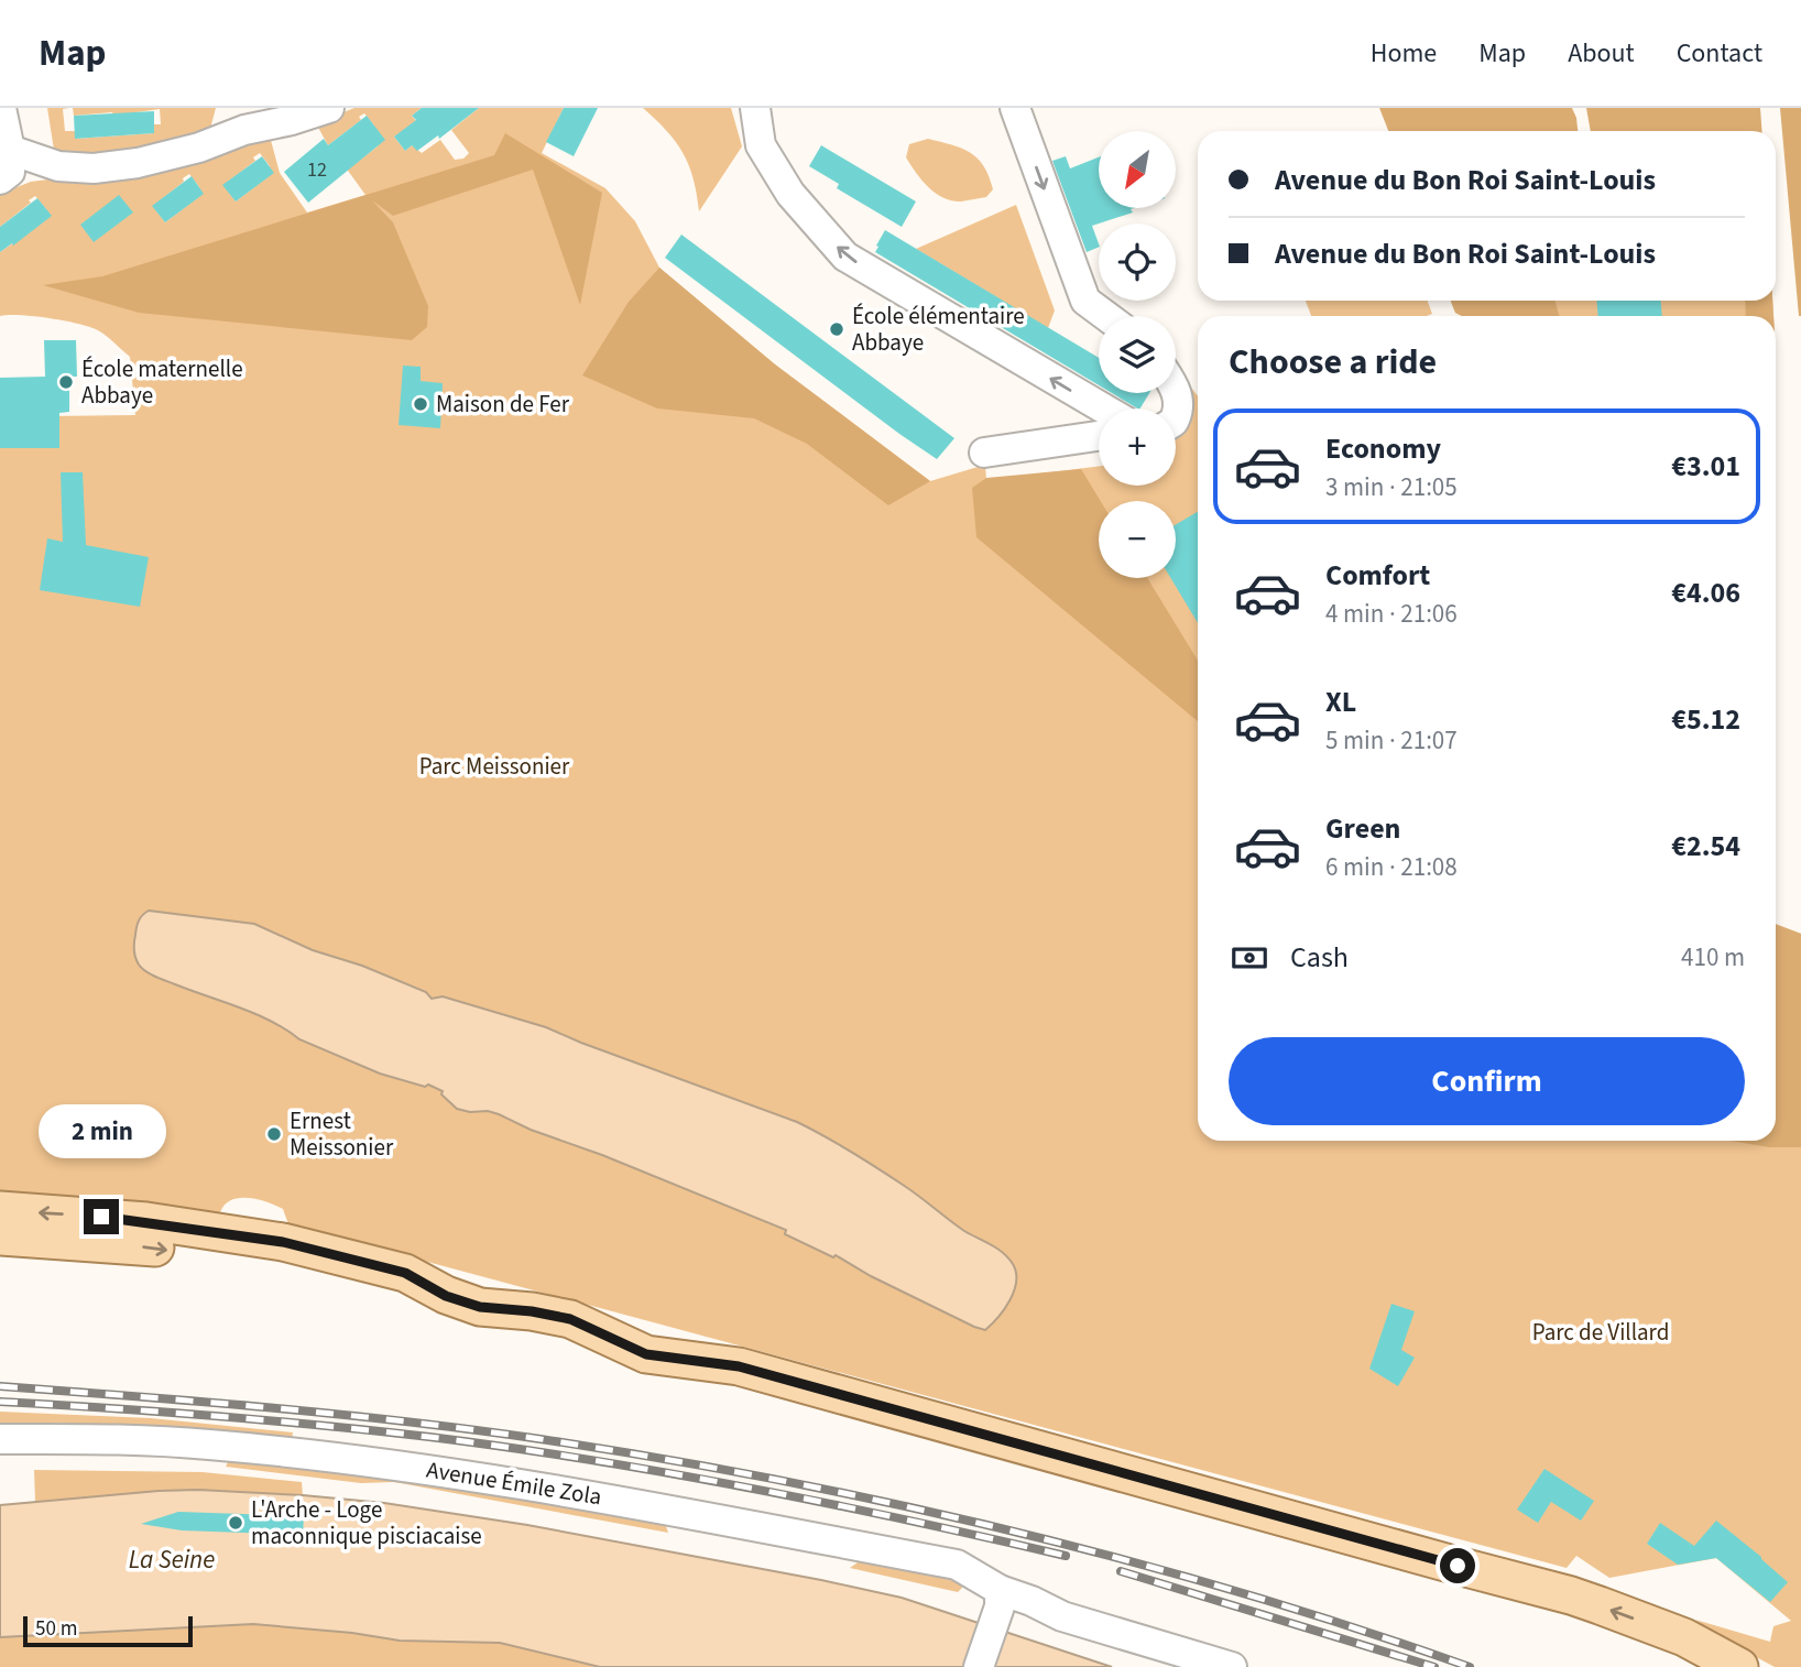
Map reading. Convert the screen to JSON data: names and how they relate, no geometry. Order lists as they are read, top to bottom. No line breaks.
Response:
{"streets":{"street":["Avenue Émile Zola"]},"water":["La Seine"],"parks":["Parc Meissonier","Parc de Villard"],"places":["École élémentaire Abbaye","École maternelle Abbaye","Maison de Fer","Ernest Meissonier","L'Arche - Loge maconnique pisciacaise"],"house_numbers":["12"],"scale_bar":"50 m","north":"bottom left","page":{"header":"Map","nav":["Home","Map","About","Contact"],"map_buttons":["+","−"],"banner":["Avenue du Bon Roi Saint-Louis","Avenue du Bon Roi Saint-Louis"],"heading":"Choose a ride","list":[{"name":"Economy","note":"3 min · 21:05","value":"€3.01"},{"name":"Comfort","note":"4 min · 21:06","value":"€4.06"},{"name":"XL","note":"5 min · 21:07","value":"€5.12"},{"name":"Green","note":"6 min · 21:08","value":"€2.54"}],"pay":["Cash","410 m"],"buttons":"Confirm","bubble":"2 min","scale":"50 m"}}
